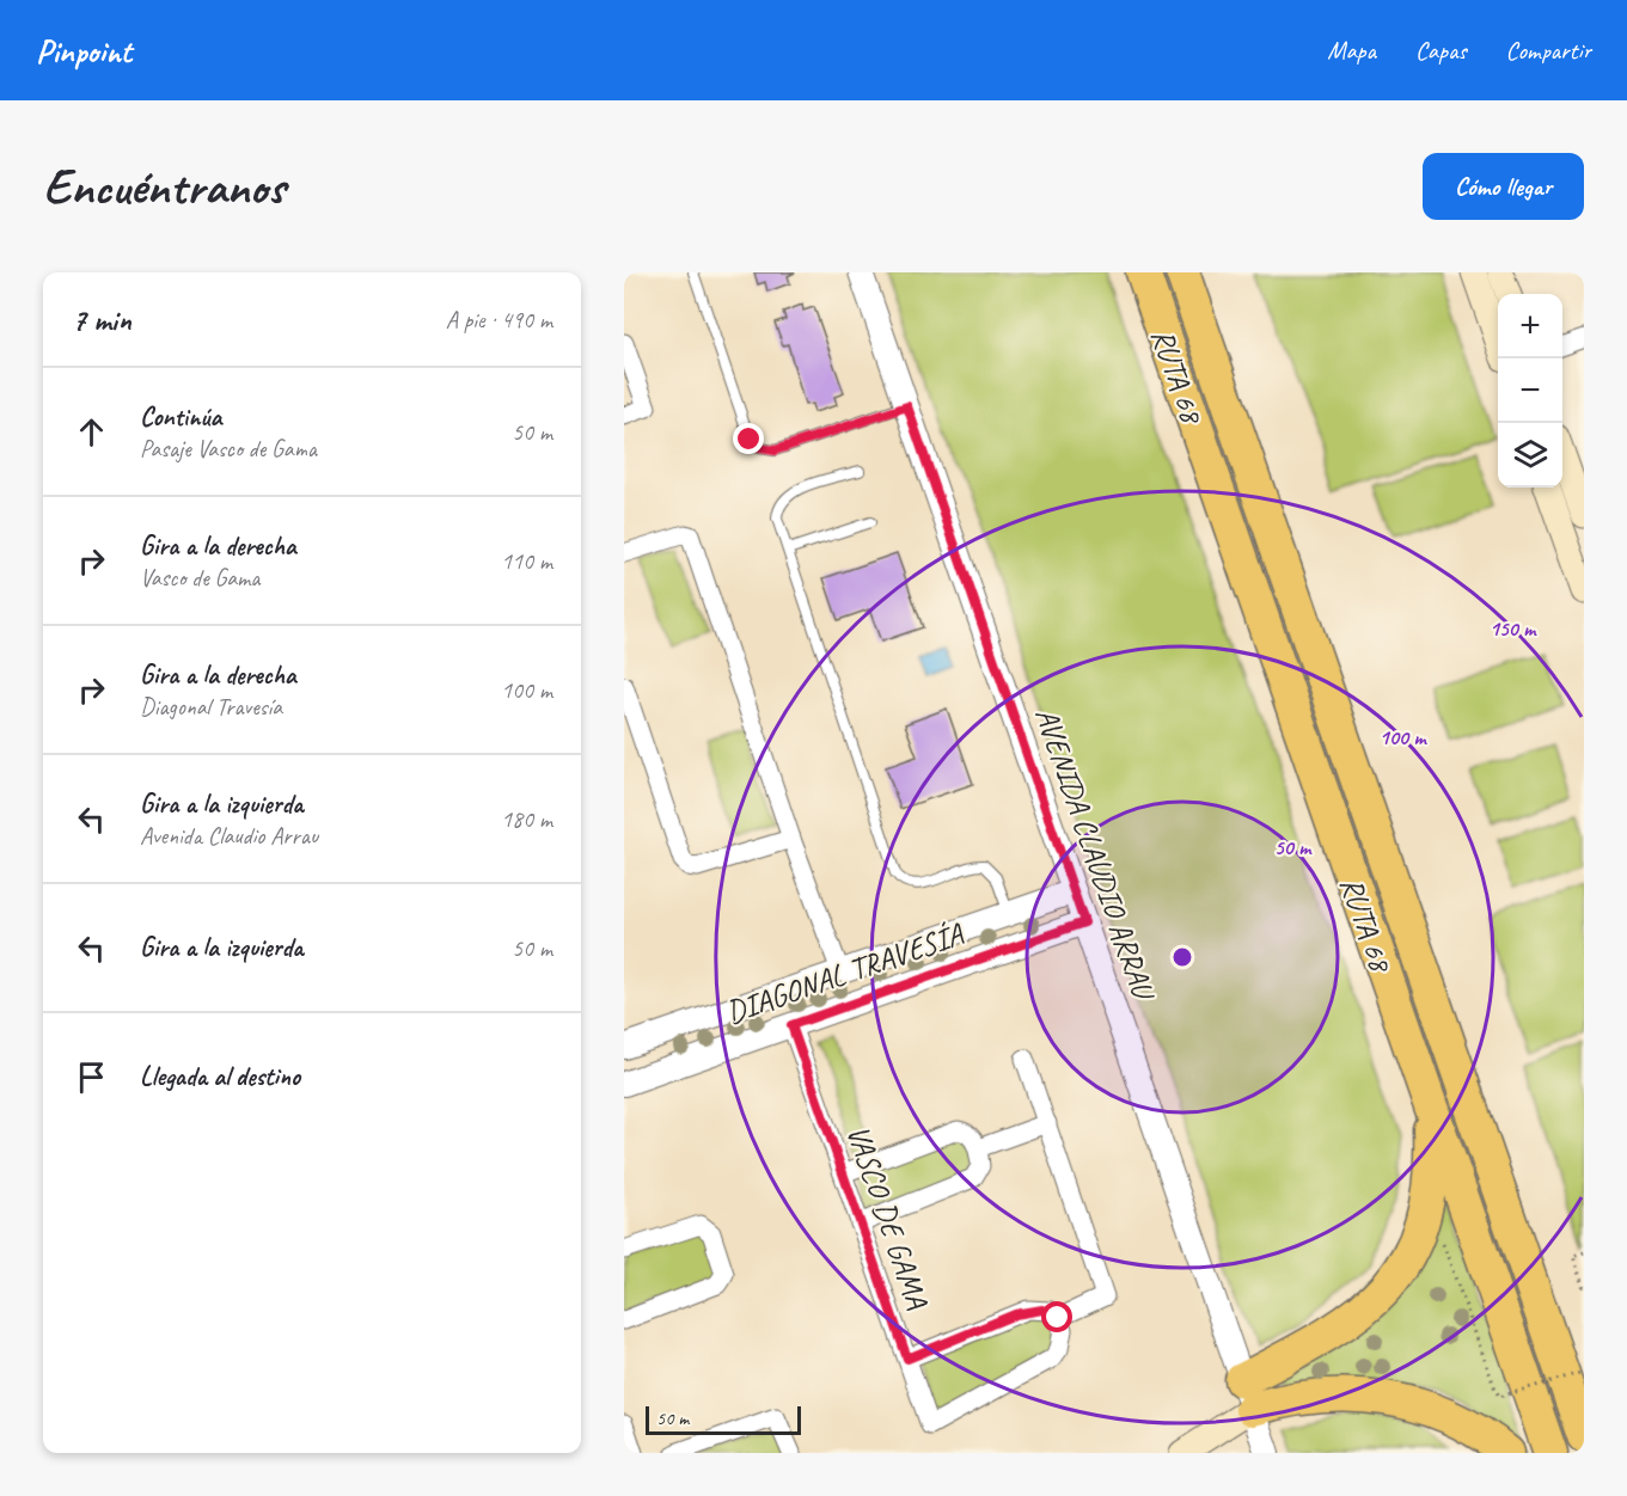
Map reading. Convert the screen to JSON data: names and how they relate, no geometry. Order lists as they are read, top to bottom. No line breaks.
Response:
{"streets":{"highway":["RUTA 68"],"street":["AVENIDA CLAUDIO ARRAU","DIAGONAL TRAVESÍA","VASCO DE GAMA"]},"crossings":[["AVENIDA CLAUDIO ARRAU","DIAGONAL TRAVESÍA"],["DIAGONAL TRAVESÍA","VASCO DE GAMA"]],"scale_bar":"50 m","page":{"header":"Pinpoint","nav":["Mapa","Capas","Compartir"],"buttons":"Cómo llegar","title":"Encuéntranos","heading":["7 min","A pie · 490 m"],"map_buttons":["+","−"],"list":[["Continúa","Pasaje Vasco de Gama","50 m"],["Gira a la derecha","Vasco de Gama","110 m"],["Gira a la derecha","Diagonal Travesía","100 m"],["Gira a la izquierda","Avenida Claudio Arrau","180 m"],["Gira a la izquierda","50 m"],"Llegada al destino"],"scale":"50 m"},"rings":["150 m","100 m","50 m"]}
